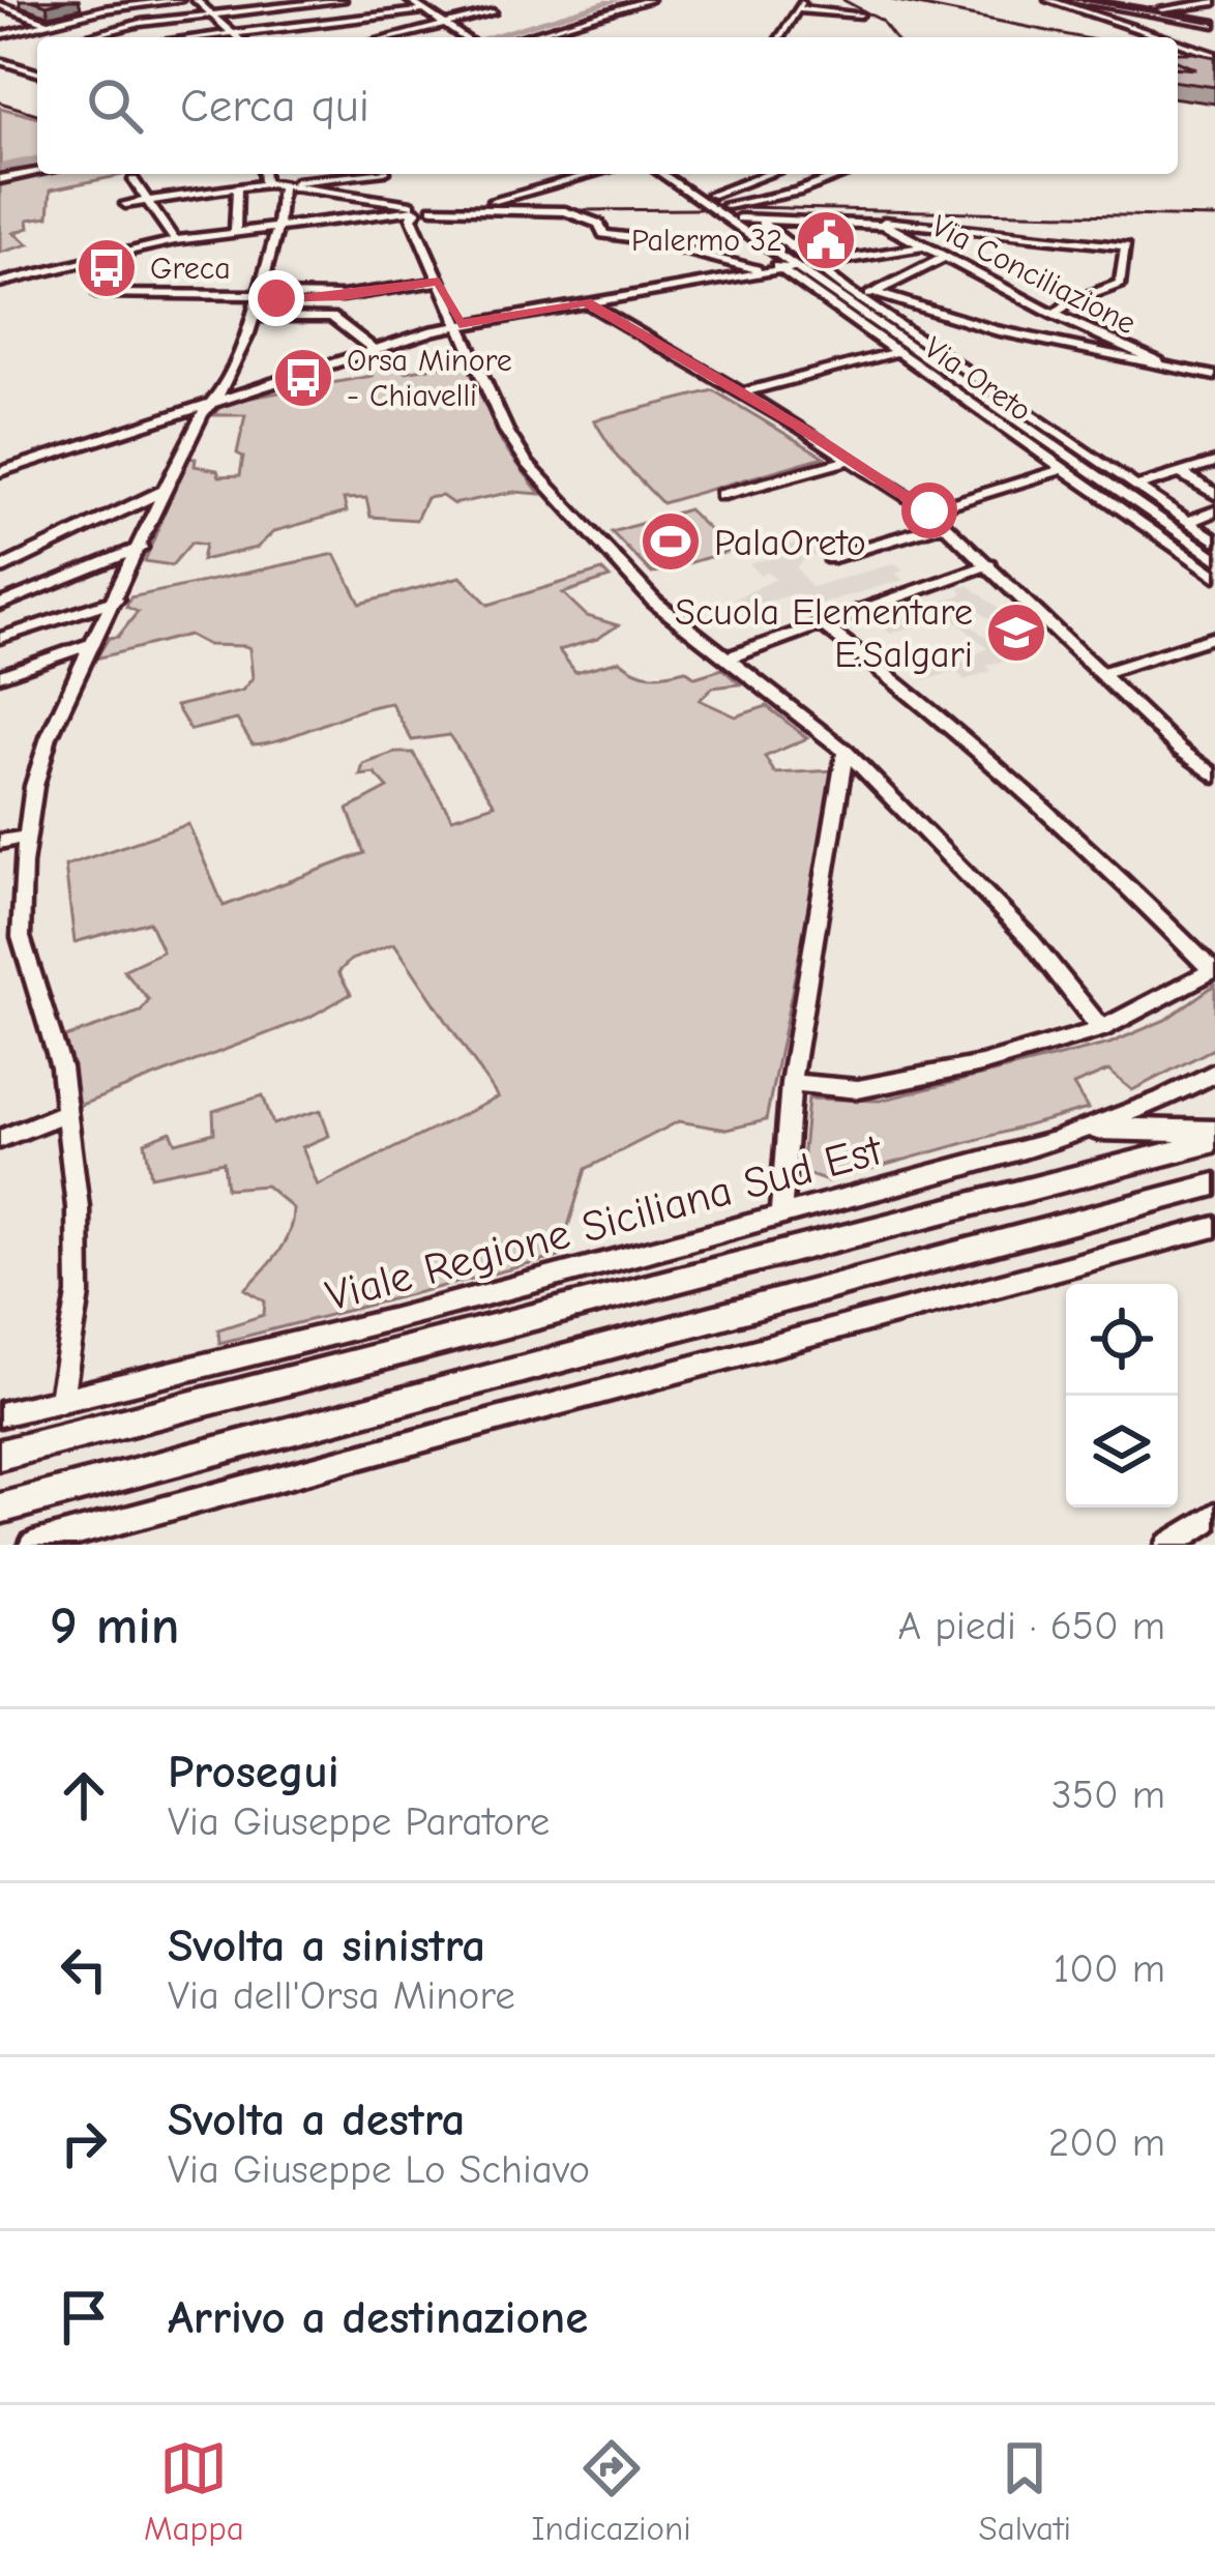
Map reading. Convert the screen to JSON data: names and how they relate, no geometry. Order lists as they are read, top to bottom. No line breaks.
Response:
{"streets":{"main road":["Viale Regione Siciliana Sud Est"],"street":["Via Conciliazione","Via Oreto"]},"crossings":[["Via Conciliazione","Via Oreto"]],"places":{"public building":["Palermo 32"],"bus stop":["Greca","Orsa Minore - Chiavelli"],"sports":["PalaOreto"],"school or university":["Scuola Elementare E.Salgari"]},"page":{"search":"Cerca qui","heading":["9 min","A piedi · 650 m"],"list":[["Prosegui","Via Giuseppe Paratore","350 m"],["Svolta a sinistra","Via dell'Orsa Minore","100 m"],["Svolta a destra","Via Giuseppe Lo Schiavo","200 m"],"Arrivo a destinazione"],"nav":["Mappa","Indicazioni","Salvati"]}}
